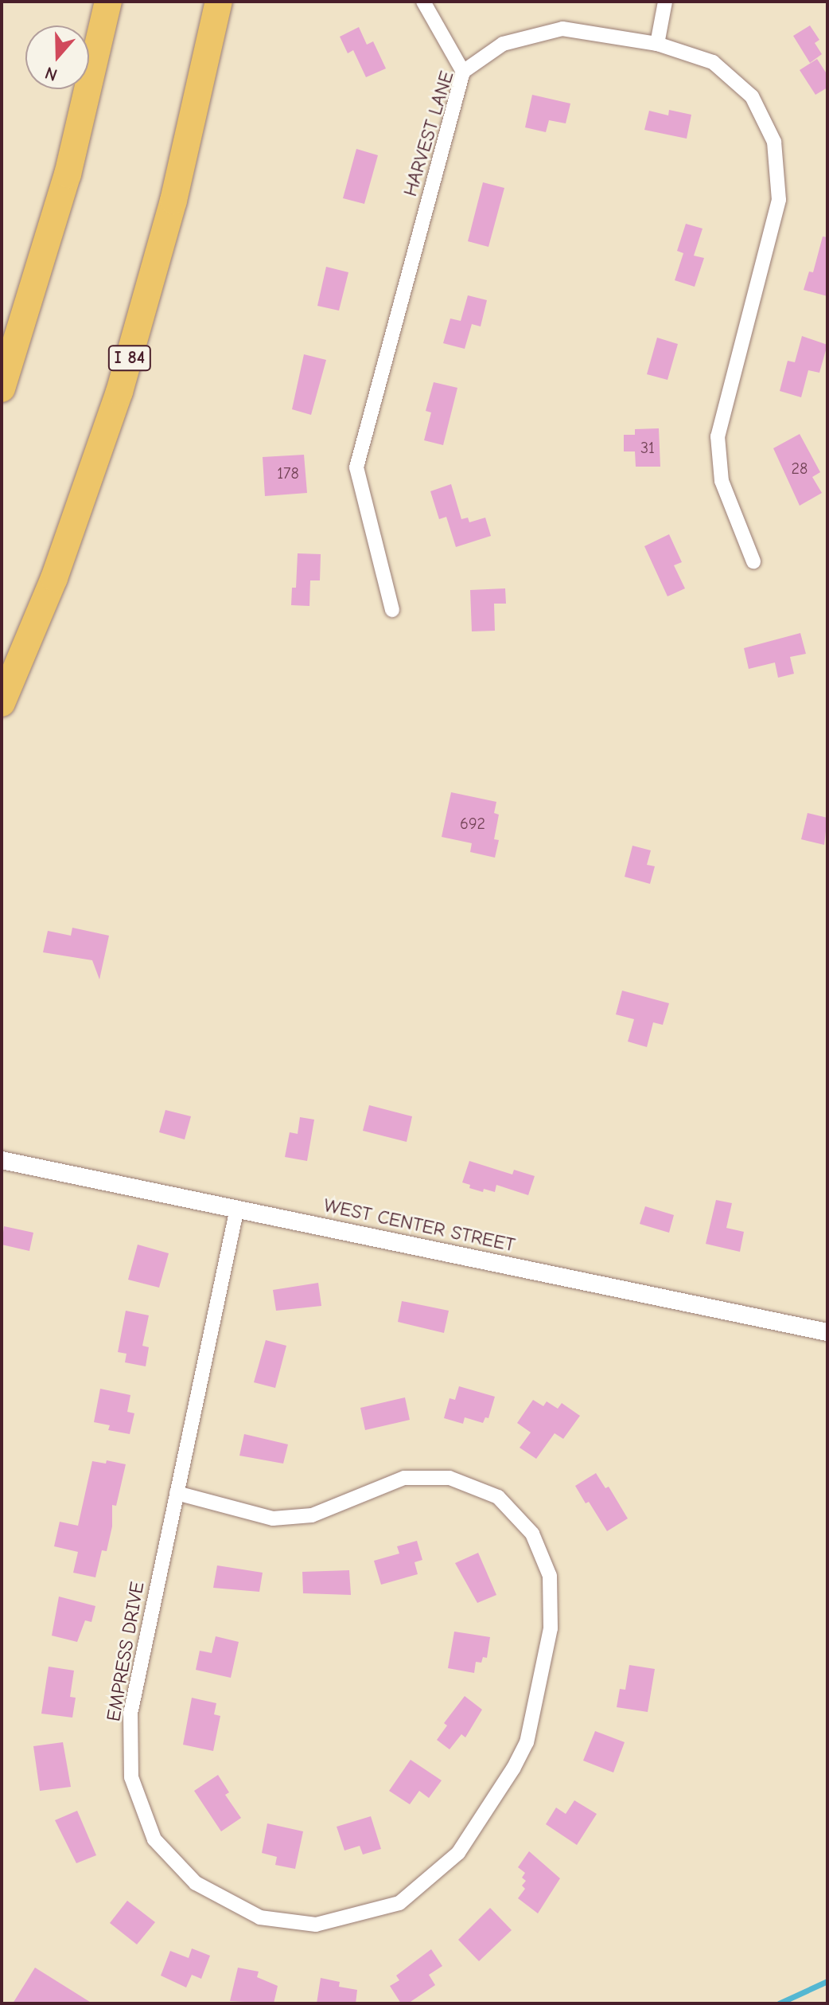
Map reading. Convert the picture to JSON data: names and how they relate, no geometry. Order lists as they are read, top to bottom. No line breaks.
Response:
{"streets":{"highway":["I 84"],"street":["HARVEST LANE","WEST CENTER STREET","EMPRESS DRIVE"]},"crossings":[["WEST CENTER STREET","EMPRESS DRIVE"]],"house_numbers":["31","28","178","692"],"north":"bottom"}
